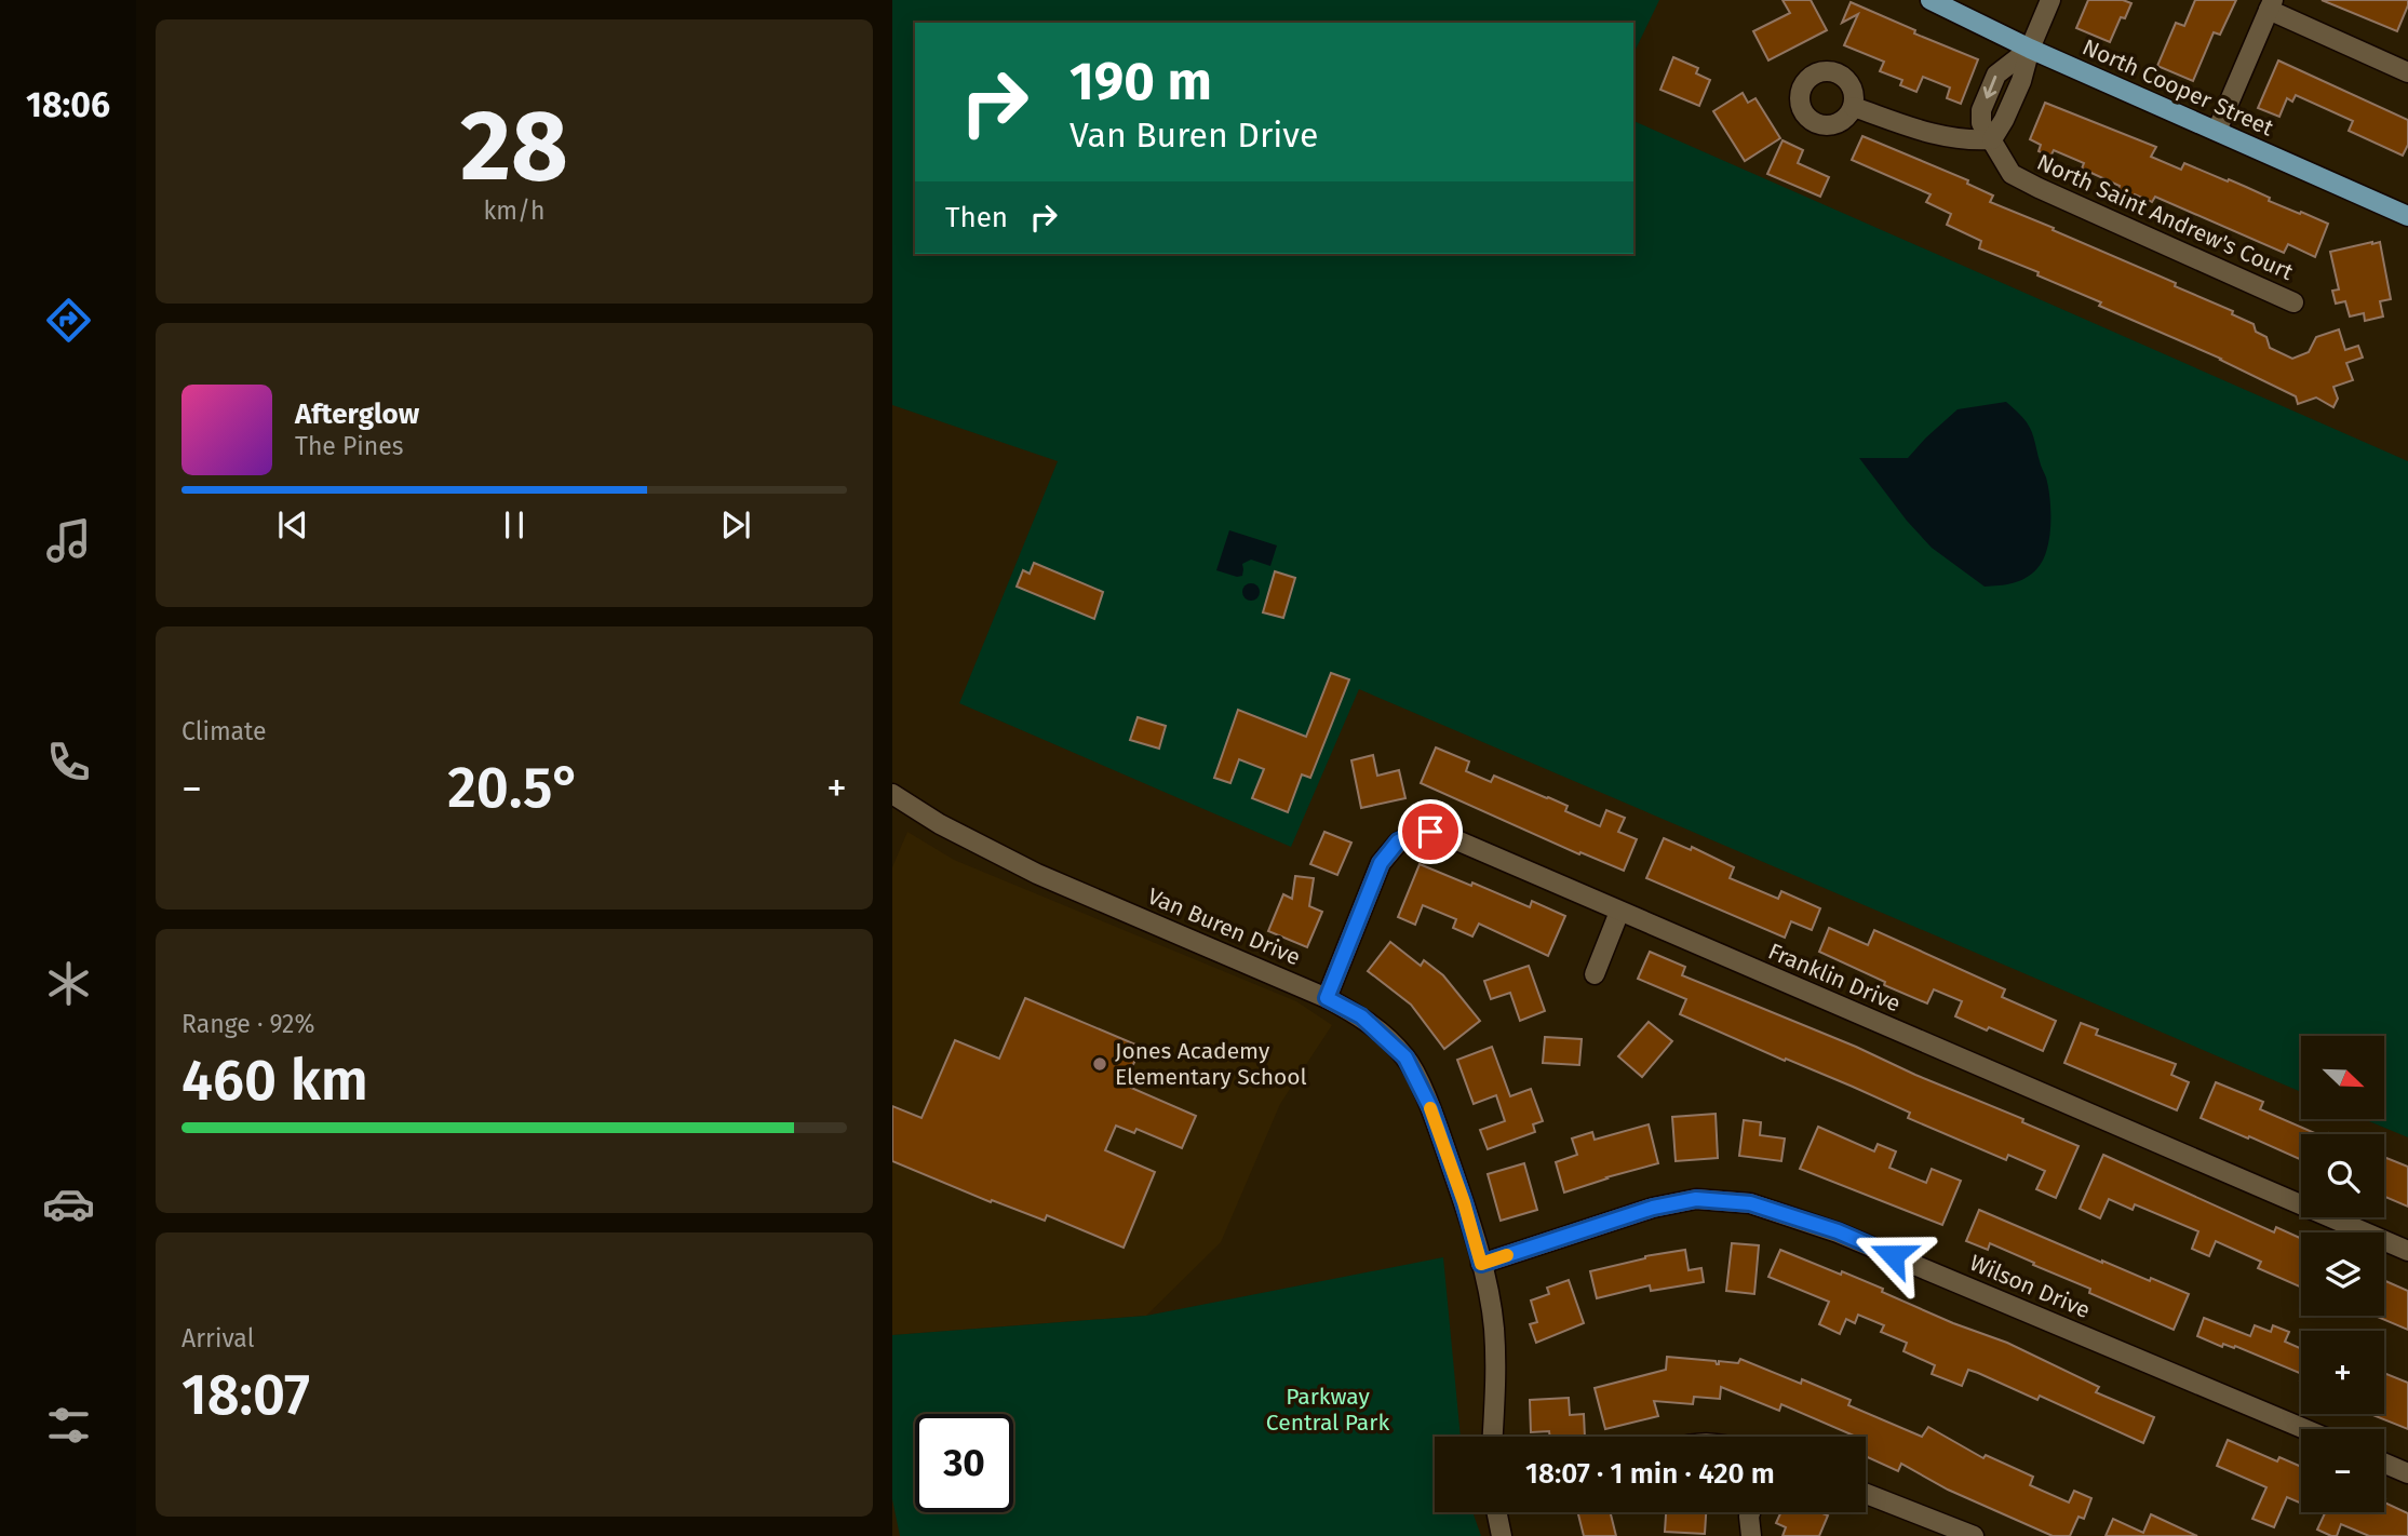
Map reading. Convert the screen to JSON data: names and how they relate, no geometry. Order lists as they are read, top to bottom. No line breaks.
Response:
{"streets":{"main road":["North Cooper Street"],"street":["North Saint Andrew's Court","Van Buren Drive","Franklin Drive","Wilson Drive"]},"crossings":[["Van Buren Drive","Franklin Drive"],["Van Buren Drive","Wilson Drive"]],"parks":["Parkway Central Park"],"places":["Jones Academy Elementary School"],"north":"bottom right","page":{"tabs":"18:06","tile":[["28","km/h"],"Climate",["Range · 92%","460 km"],["Arrival","18:07"]],"turn":["190 m","Van Buren Drive"],"then":"Then","song":["Afterglow","The Pines"],"heat":["−","20.5°","+"],"map_buttons":["+","−"],"limit":"30","trip":"18:07 · 1 min · 420 m"}}
